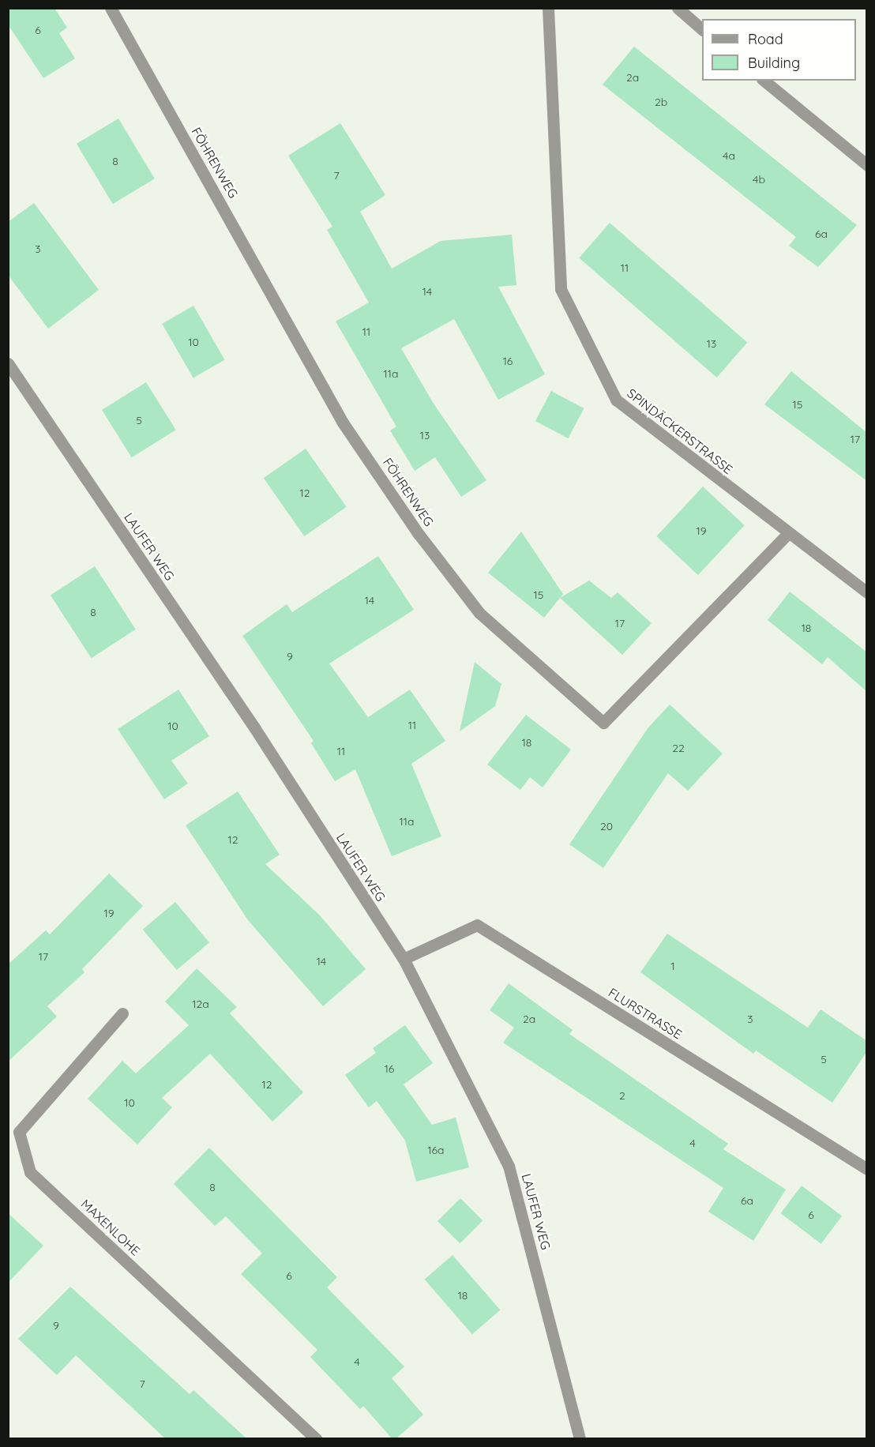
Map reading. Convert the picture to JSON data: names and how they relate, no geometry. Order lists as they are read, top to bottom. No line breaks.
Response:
{"streets":{"street":["FÖHRENWEG","SPINDÄCKERSTRASSE","LAUFER WEG","FLURSTRASSE","MAXENLOHE"]},"crossings":[["FÖHRENWEG","SPINDÄCKERSTRASSE"],["LAUFER WEG","FLURSTRASSE"]],"house_numbers":["6","2a","2b","4a","8","7","4b","6a","3","11","14","11","10","13","16","11a","15","5","13","17","12","19","15","14","8","17","18","9","11","10","18","22","11","11a","20","12","19","17","14","1","12a","2a","3","5","16","12","2","10","4","16a","8","6a","6","6","18","9","4","7"],"legend":["Road","Building"]}
